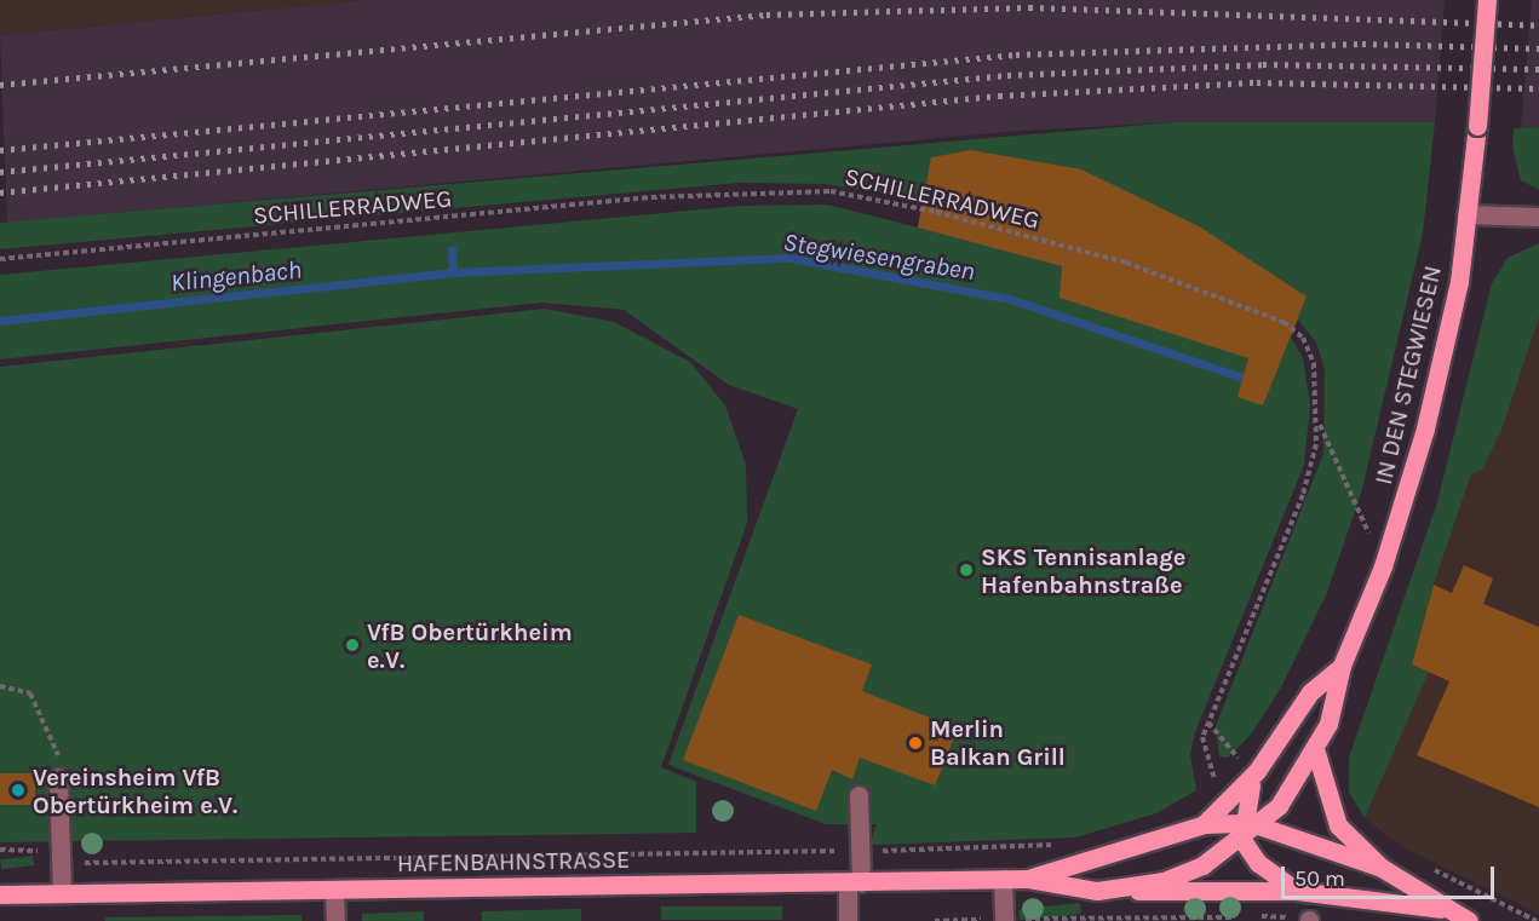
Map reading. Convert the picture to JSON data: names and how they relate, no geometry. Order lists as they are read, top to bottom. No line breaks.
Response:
{"streets":{"main road":["IN DEN STEGWIESEN","HAFENBAHNSTRASSE"],"path":["SCHILLERRADWEG"]},"crossings":[["IN DEN STEGWIESEN","HAFENBAHNSTRASSE"]],"water":["Stegwiesengraben","Klingenbach"],"places":["SKS Tennisanlage Hafenbahnstraße","VfB Obertürkheim e.V.","Merlin Balkan Grill","Vereinsheim VfB Obertürkheim e.V."],"scale_bar":"50 m"}
